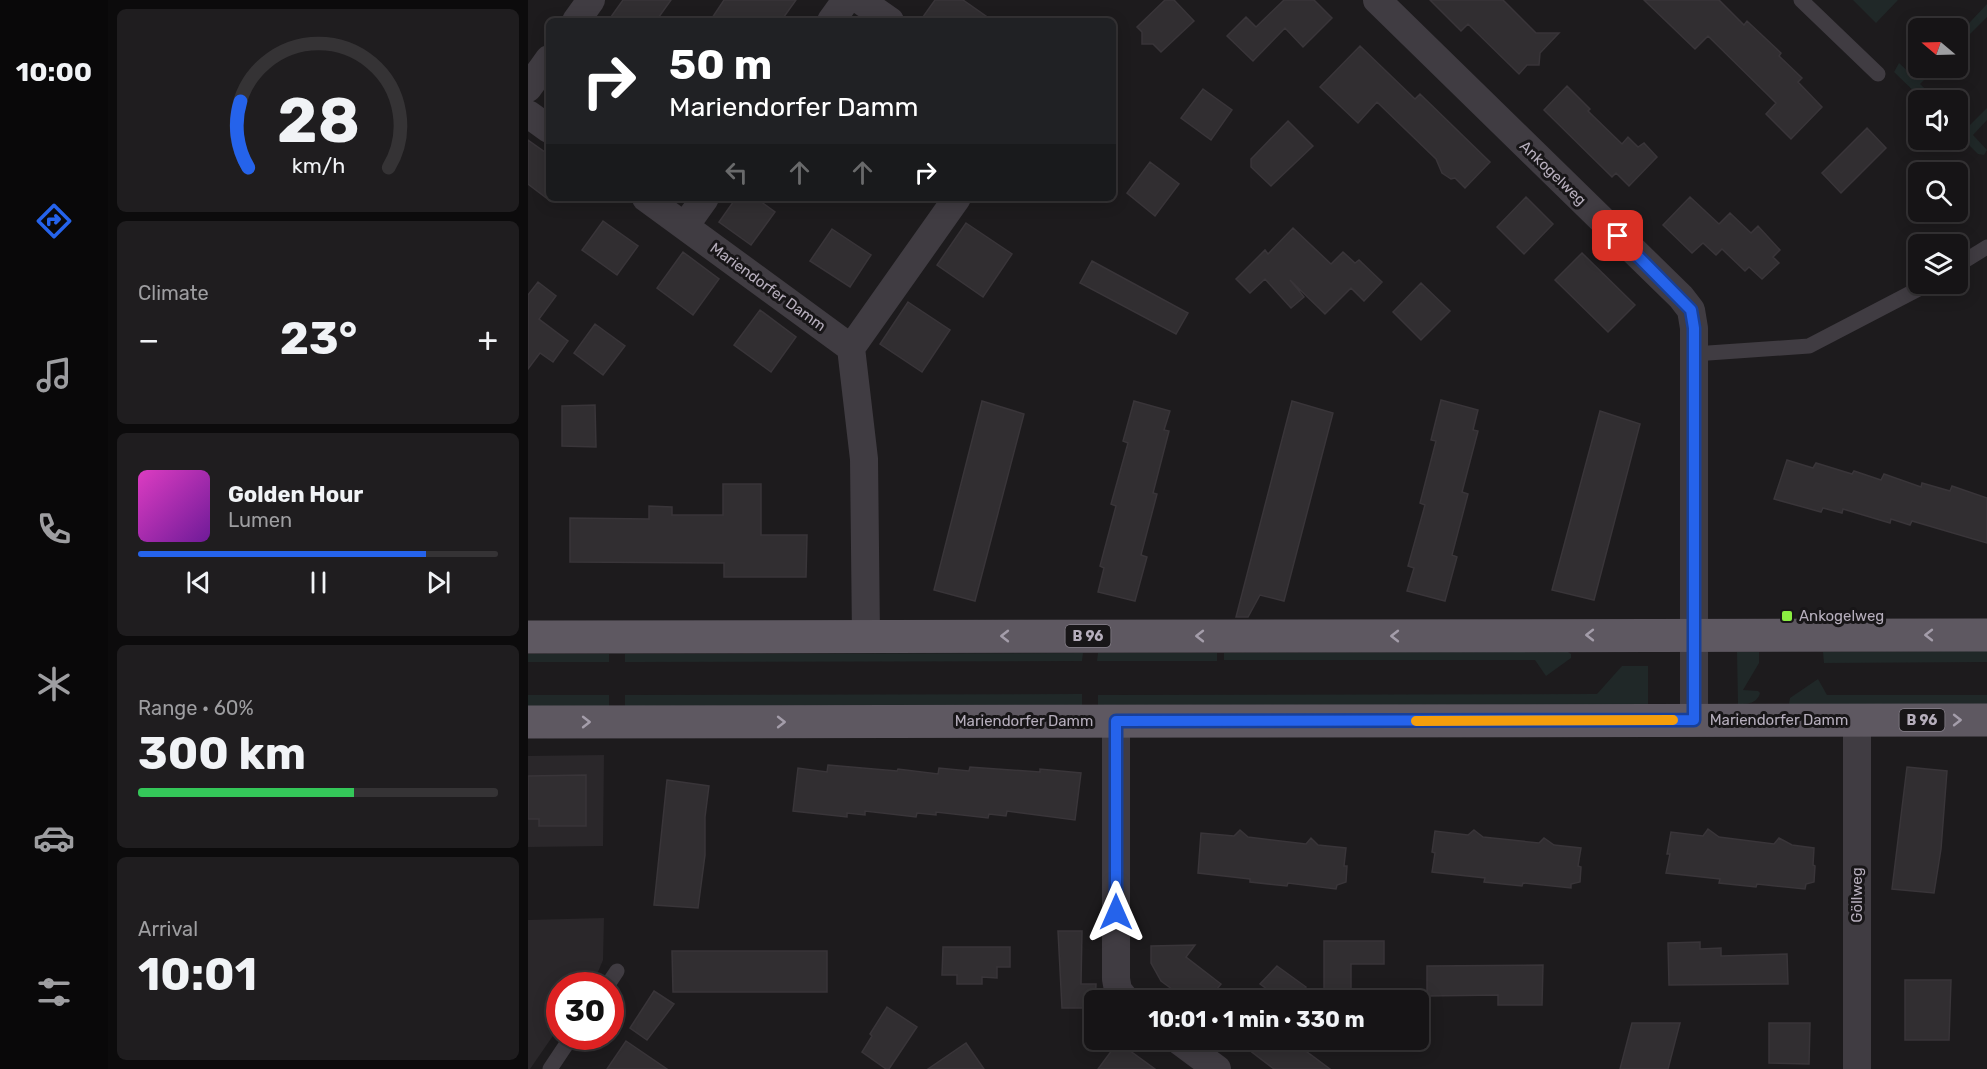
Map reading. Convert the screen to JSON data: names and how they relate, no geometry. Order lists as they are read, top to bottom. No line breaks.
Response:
{"streets":{"main road":["Mariendorfer Damm","B 96"],"street":["Ankogelweg","Göllweg"]},"crossings":[["Ankogelweg","Mariendorfer Damm"],["Ankogelweg","B 96"],["Mariendorfer Damm","Göllweg"]],"one_way":["Mariendorfer Damm"],"places":{"transit":["Ankogelweg"]},"north":"left","page":{"tabs":"10:00","turn":["50 m","Mariendorfer Damm"],"tile":["Climate",["Range · 60%","300 km"],["Arrival","10:01"]],"heat":["−","23°","+"],"song":["Golden Hour","Lumen"],"limit":"30","trip":"10:01 · 1 min · 330 m","gauge":["28","km/h"]}}
